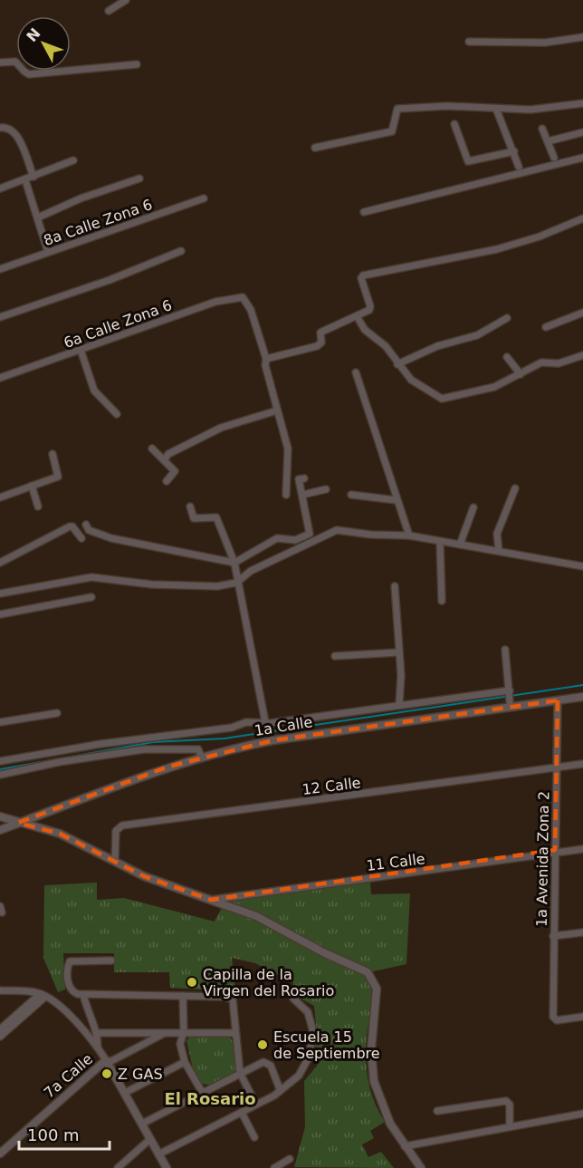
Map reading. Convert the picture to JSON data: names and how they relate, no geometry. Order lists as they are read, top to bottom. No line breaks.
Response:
{"streets":{"street":["8a Calle Zona 6","6a Calle Zona 6","1a Calle","12 Calle","1a Avenida Zona 2","11 Calle","7a Calle"]},"crossings":[["1a Calle","1a Avenida Zona 2"],["12 Calle","1a Avenida Zona 2"],["1a Avenida Zona 2","11 Calle"]],"districts":["El Rosario"],"places":["Capilla de la Virgen del Rosario","Escuela 15 de Septiembre","Z GAS"],"scale_bar":"100 m","north":"top left"}
